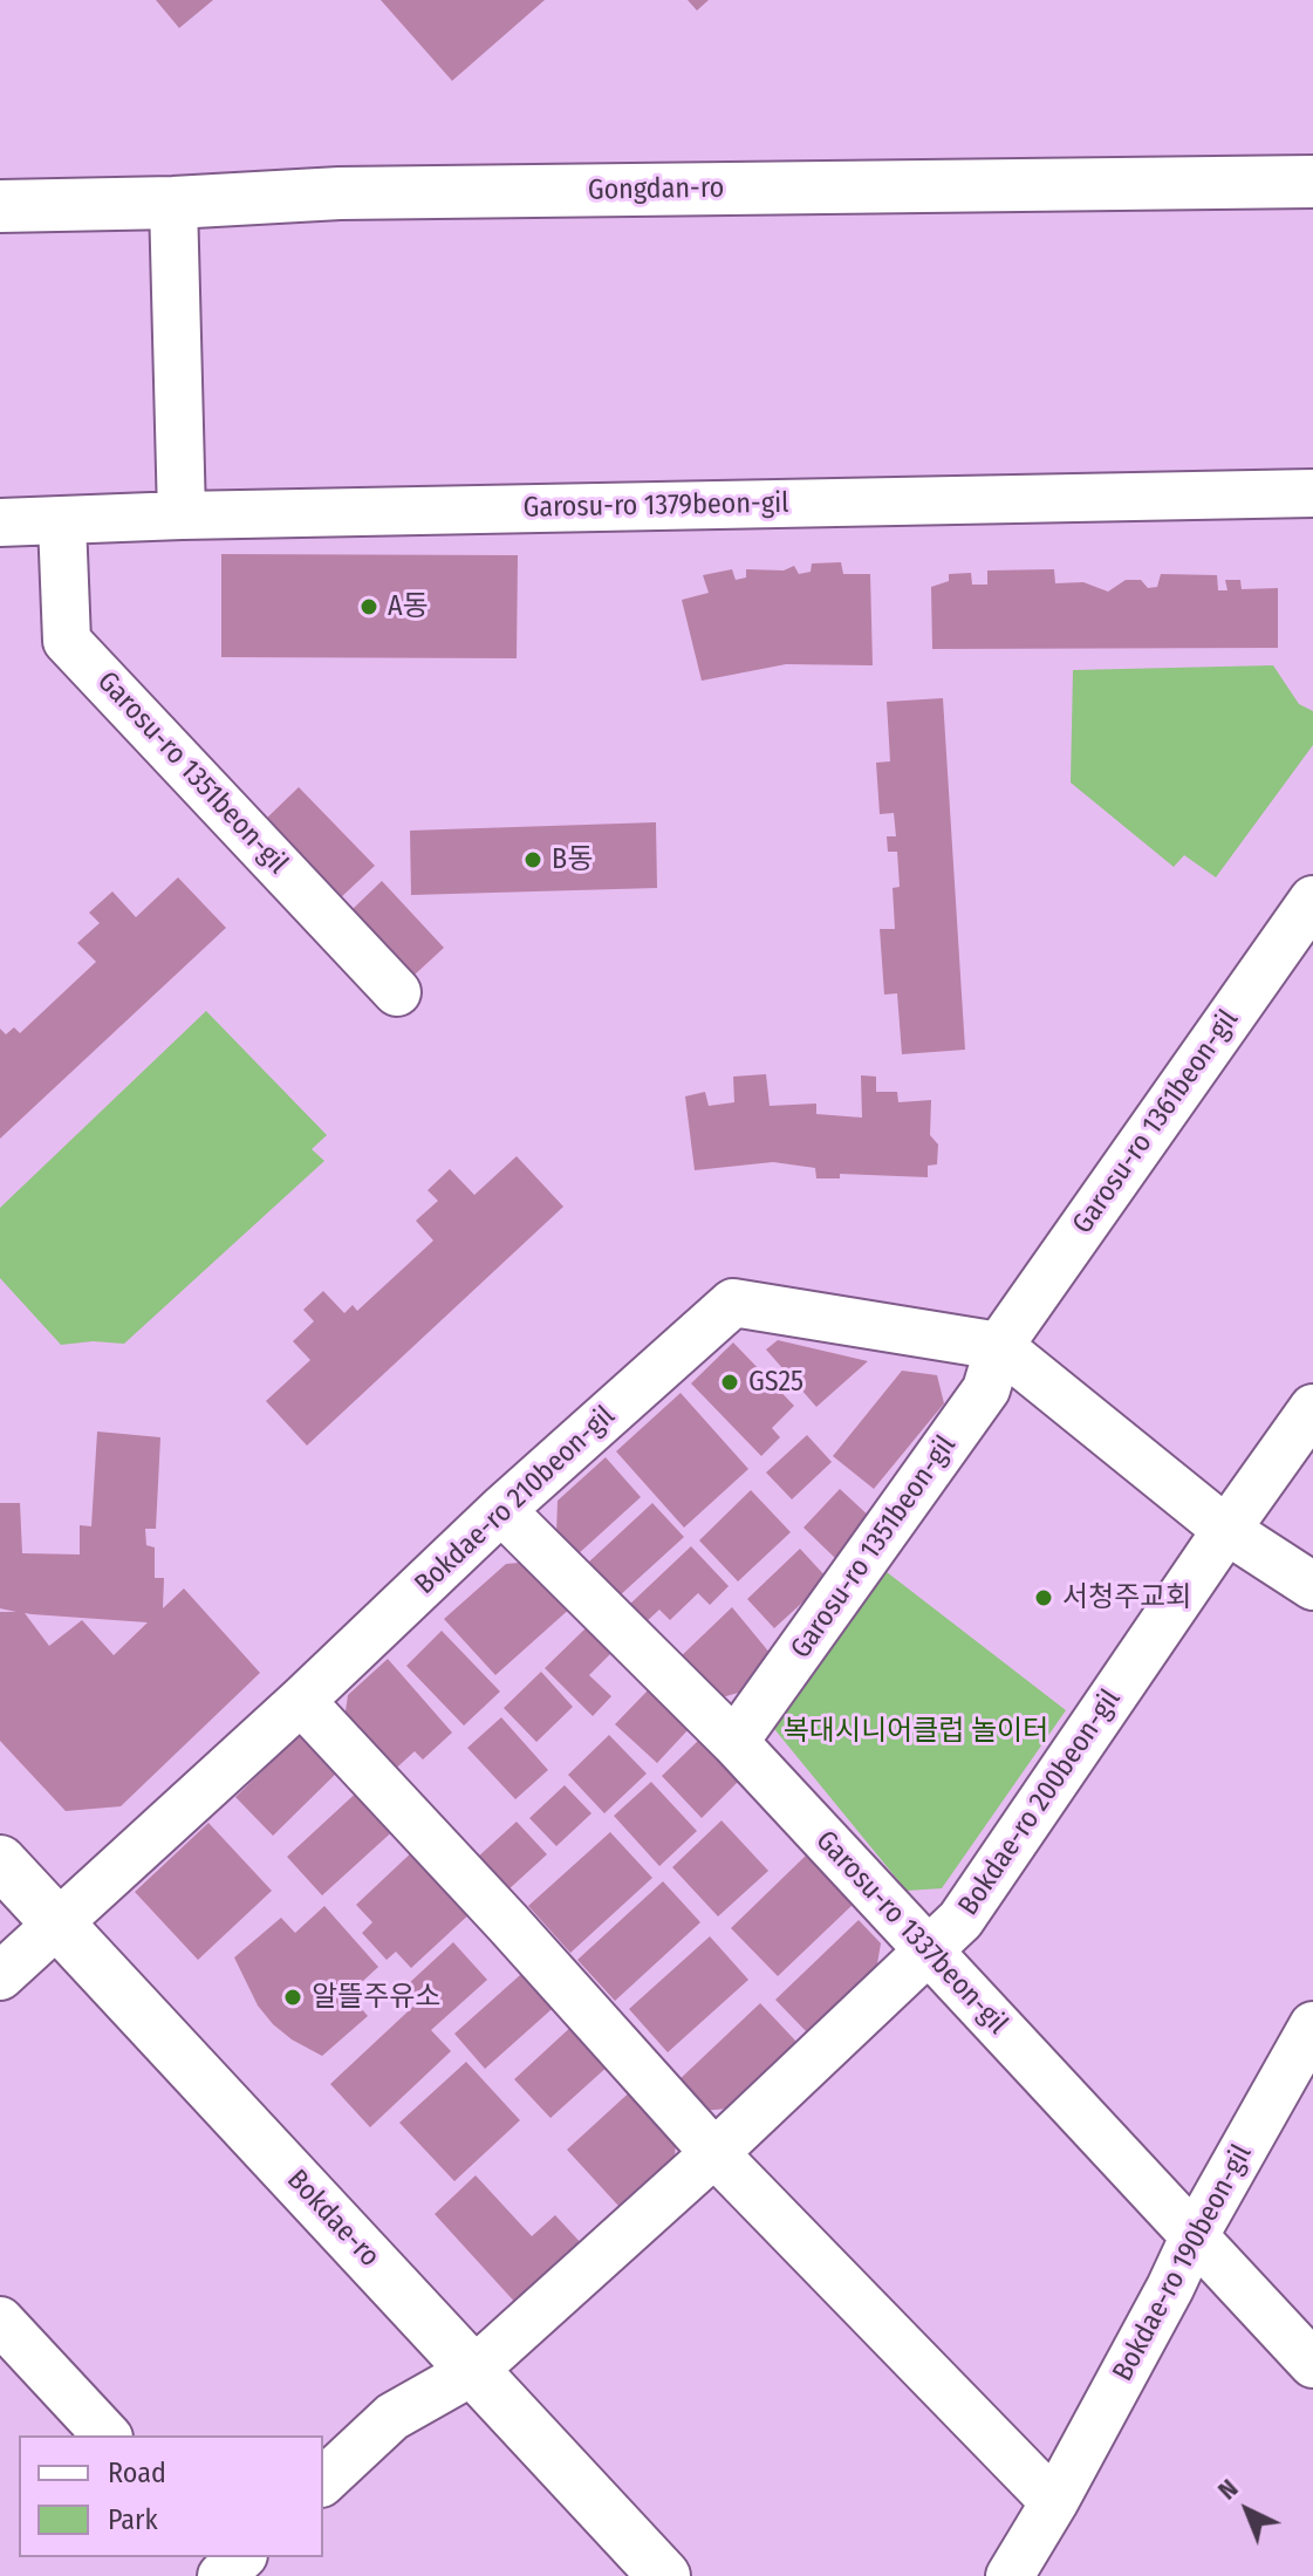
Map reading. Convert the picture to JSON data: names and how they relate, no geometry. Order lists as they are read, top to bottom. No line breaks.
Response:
{"streets":{"street":["Gongdan-ro","Garosu-ro 1379beon-gil","Garosu-ro 1351beon-gil","Garosu-ro 1361beon-gil","Bokdae-ro 210beon-gil","Bokdae-ro 200beon-gil","Garosu-ro 1337beon-gil","Bokdae-ro","Bokdae-ro 190beon-gil"]},"crossings":[["Garosu-ro 1379beon-gil","Garosu-ro 1351beon-gil"],["Garosu-ro 1351beon-gil","Garosu-ro 1361beon-gil"],["Garosu-ro 1351beon-gil","Bokdae-ro 210beon-gil"],["Garosu-ro 1351beon-gil","Garosu-ro 1337beon-gil"],["Garosu-ro 1361beon-gil","Bokdae-ro 210beon-gil"],["Bokdae-ro 210beon-gil","Garosu-ro 1337beon-gil"],["Bokdae-ro 210beon-gil","Bokdae-ro"],["Bokdae-ro 200beon-gil","Garosu-ro 1337beon-gil"],["Bokdae-ro 200beon-gil","Bokdae-ro"],["Garosu-ro 1337beon-gil","Bokdae-ro 190beon-gil"]],"parks":["복대시니어클럽 놀이터"],"places":["A동","B동","GS25","서청주교회","알뜰주유소"],"legend":["Road","Park"],"north":"top left"}
